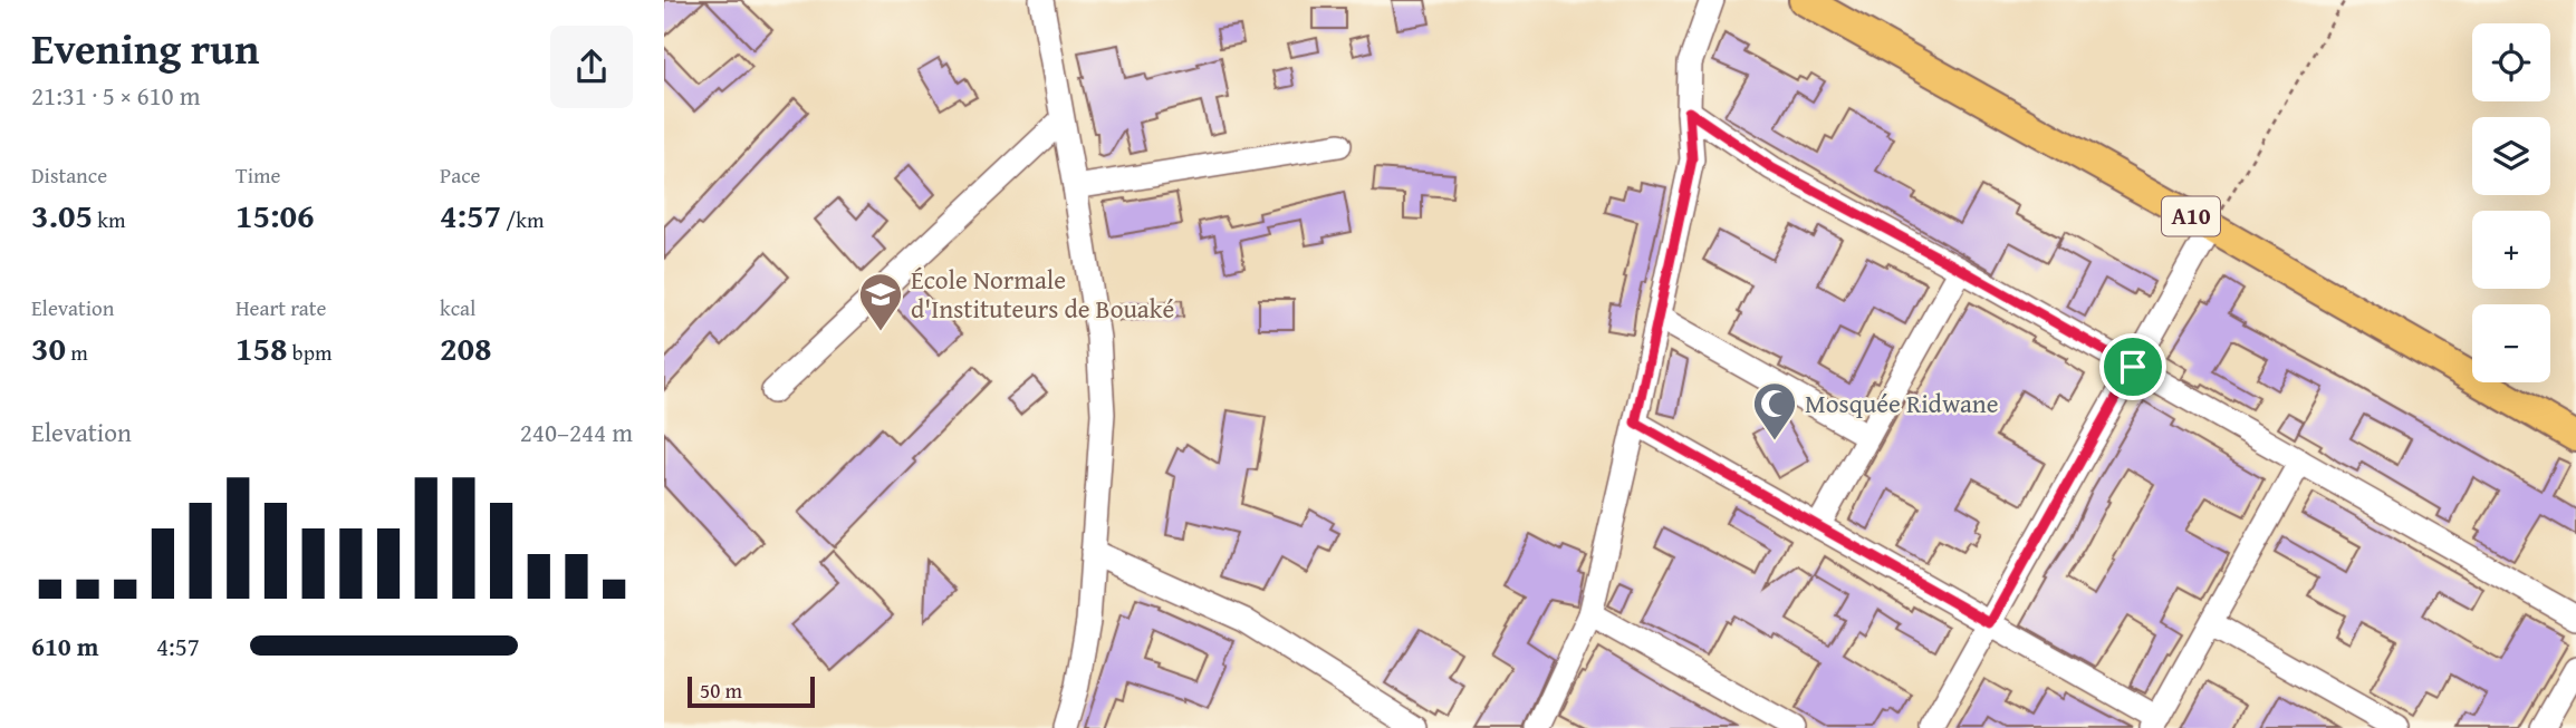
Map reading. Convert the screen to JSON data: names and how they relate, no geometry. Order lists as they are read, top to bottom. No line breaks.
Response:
{"streets":{"main road":["A10"]},"places":{"school or university":["École Normale d'Instituteurs de Bouaké"],"mosque":["Mosquée Ridwane"]},"scale_bar":"50 m","page":{"heading":["Evening run","21:31 · 5 × 610 m"],"map_buttons":["+","−"],"stats":[["Distance","3.05 km"],["Time","15:06"],["Pace","4:57 /km"],["Elevation","30 m"],["Heart rate","158 bpm"],["kcal","208"]],"chart":["Elevation","240–244 m"],"list":[{"name":"610 m","note":"4:57"}],"scale":"50 m"}}
